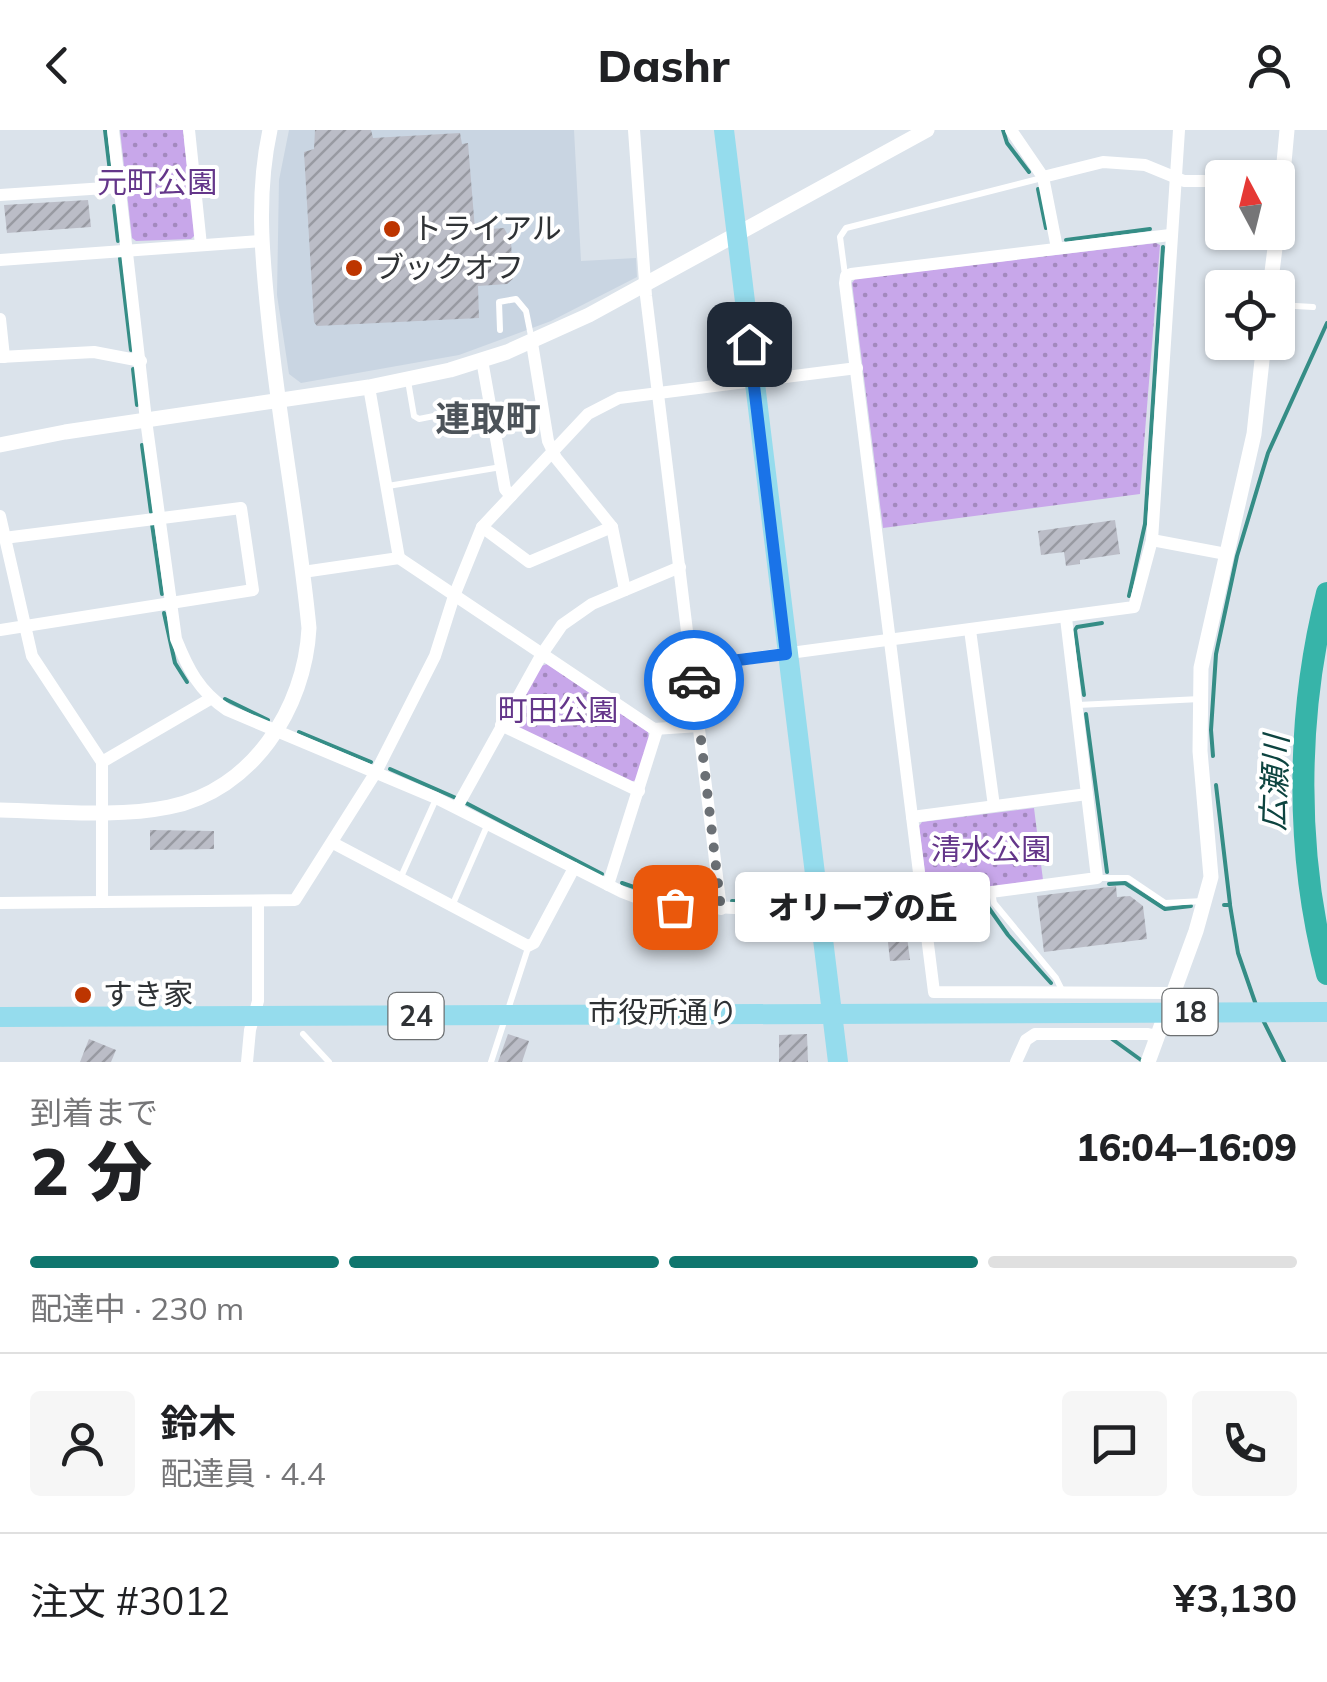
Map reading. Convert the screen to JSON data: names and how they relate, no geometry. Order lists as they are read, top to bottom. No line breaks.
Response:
{"streets":{"main road":["18","市役所通り","24"]},"districts":["連取町"],"water":["広瀬川"],"parks":["元町公園","町田公園","清水公園"],"places":["トライアル","ブックオフ","オリーブの丘","すき家"],"north":"top","page":{"header":"Dashr","bubble":"オリーブの丘","heading":["2 分","到着まで","16:04–16:09"],"panel":["鈴木","配達員 · 4.4","注文 #3012","¥3,130"],"bar":"配達中 · 230 m"}}
